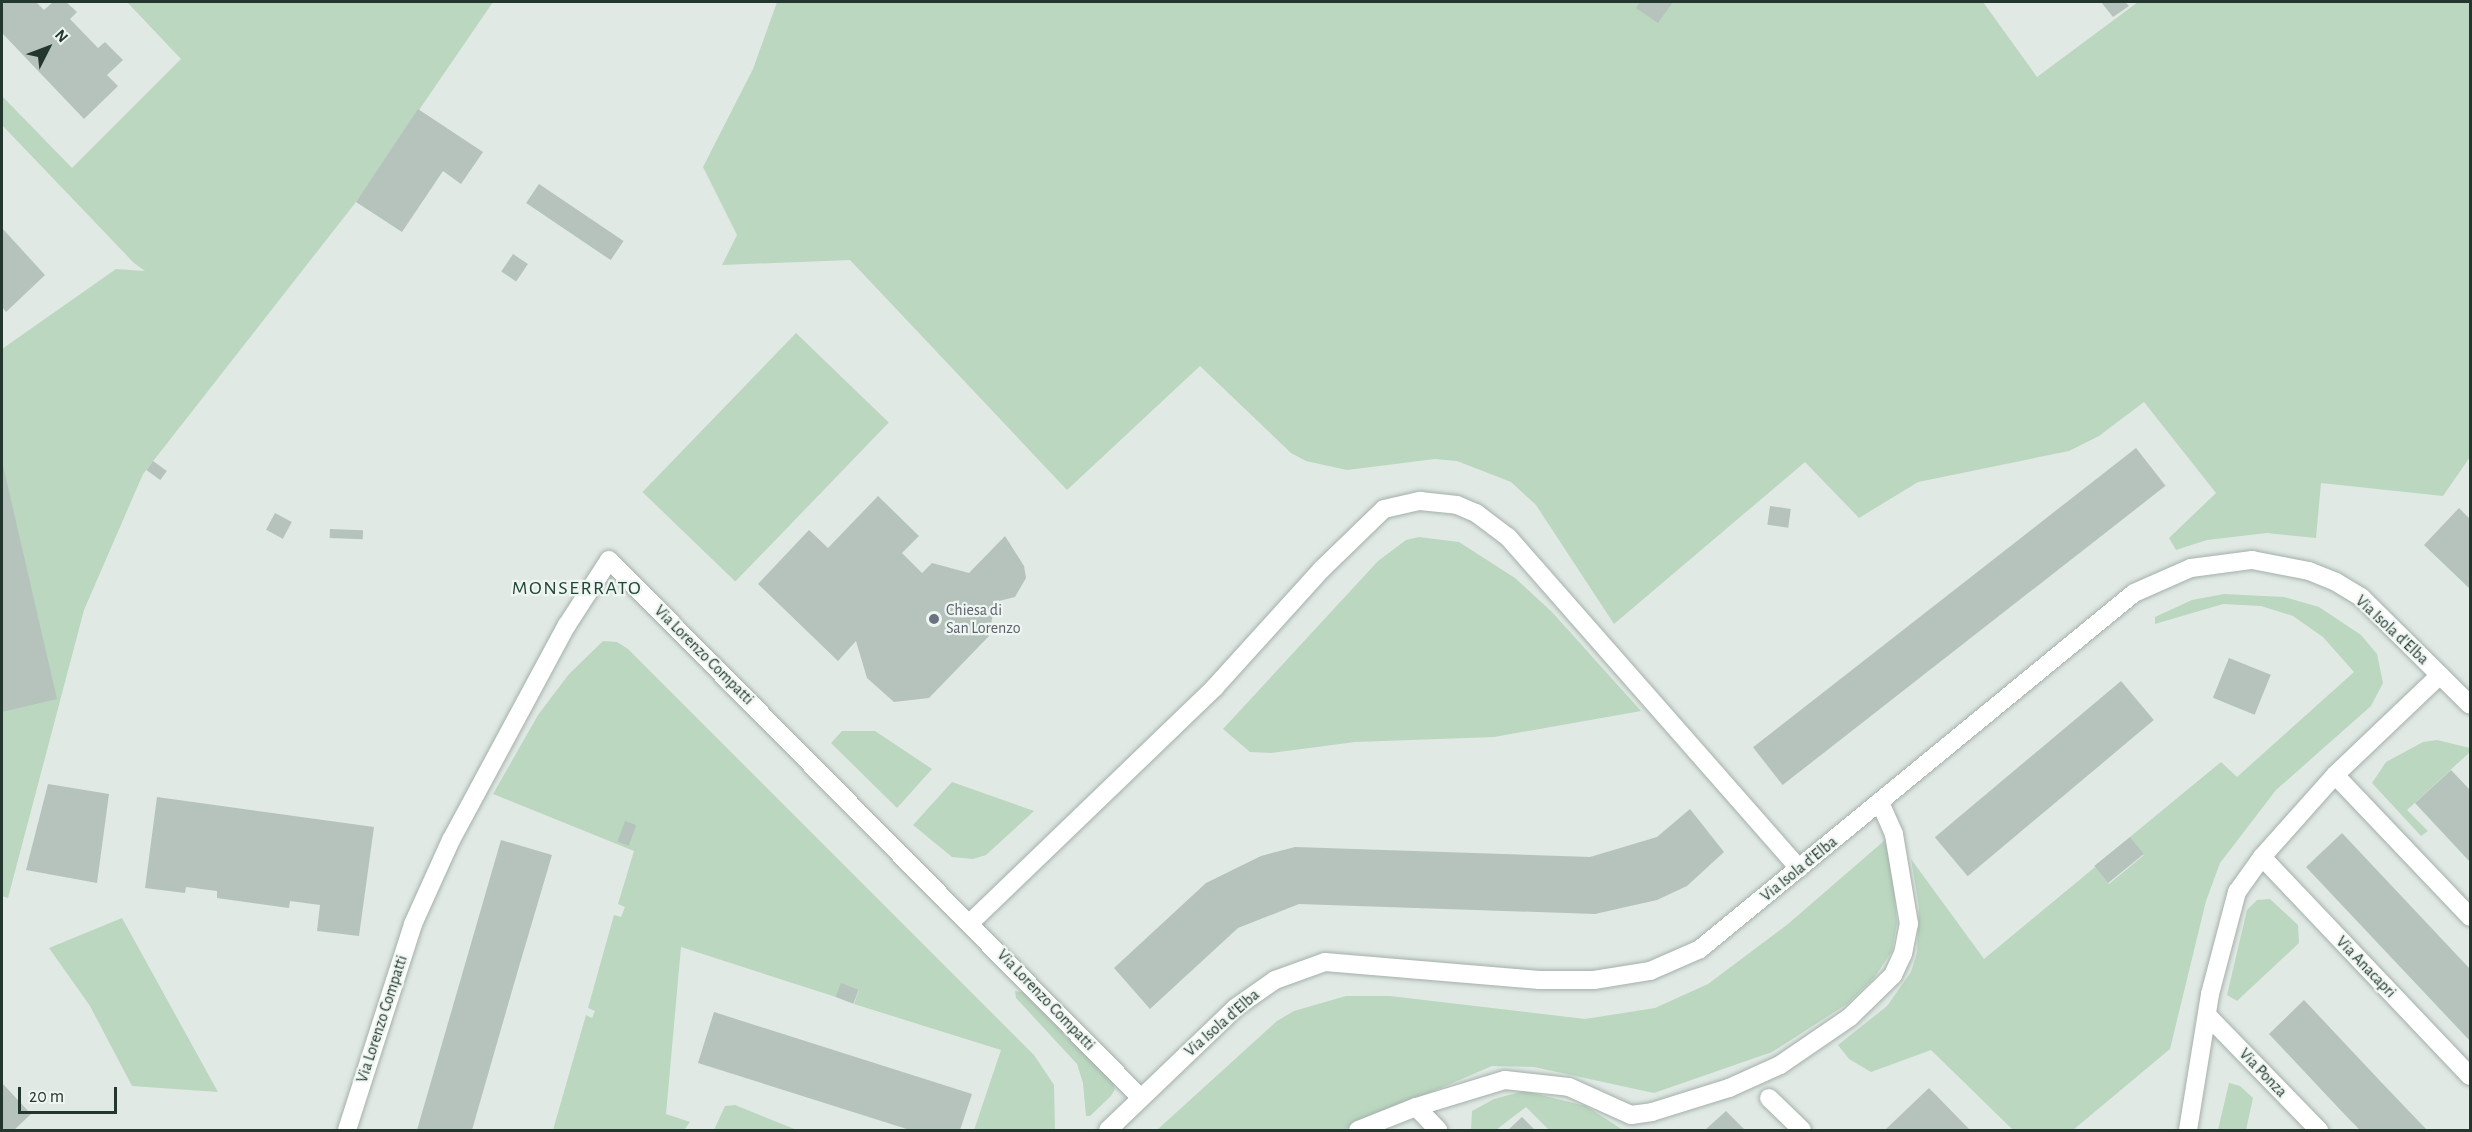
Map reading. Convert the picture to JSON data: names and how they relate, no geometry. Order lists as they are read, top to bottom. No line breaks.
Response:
{"streets":{"street":["Via Isola d'Elba","Via Lorenzo Compatti","Via Anacapri","Via Ponza"]},"crossings":[["Via Isola d'Elba","Via Lorenzo Compatti"],["Via Isola d'Elba","Via Anacapri"],["Via Isola d'Elba","Via Ponza"]],"districts":["MONSERRATO"],"places":["Chiesa di San Lorenzo"],"scale_bar":"20 m","north":"top right"}
